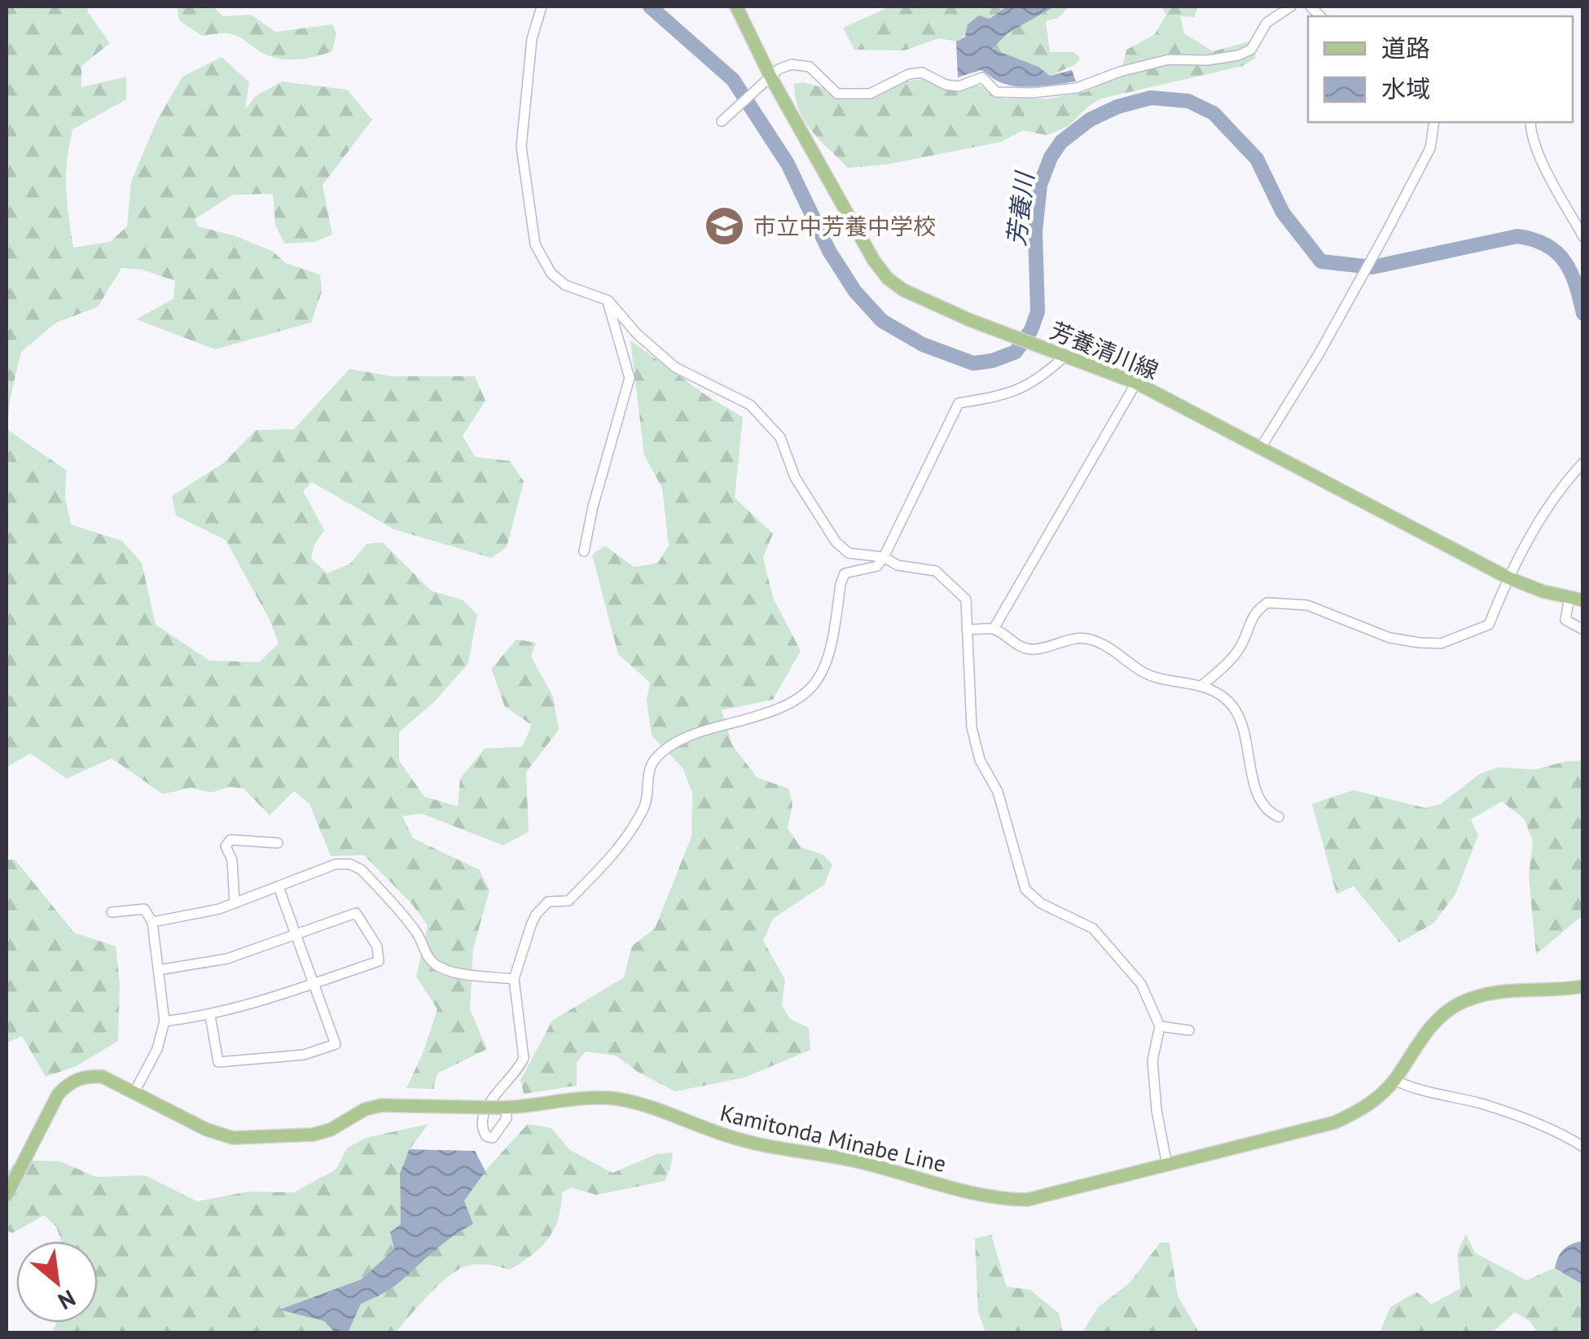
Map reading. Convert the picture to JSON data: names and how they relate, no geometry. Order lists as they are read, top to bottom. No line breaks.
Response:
{"streets":{"main road":["芳養清川線","Kamitonda Minabe Line"]},"water":["芳養川"],"places":{"school or university":["市立中芳養中学校"]},"legend":["道路","水域"],"north":"bottom right"}
